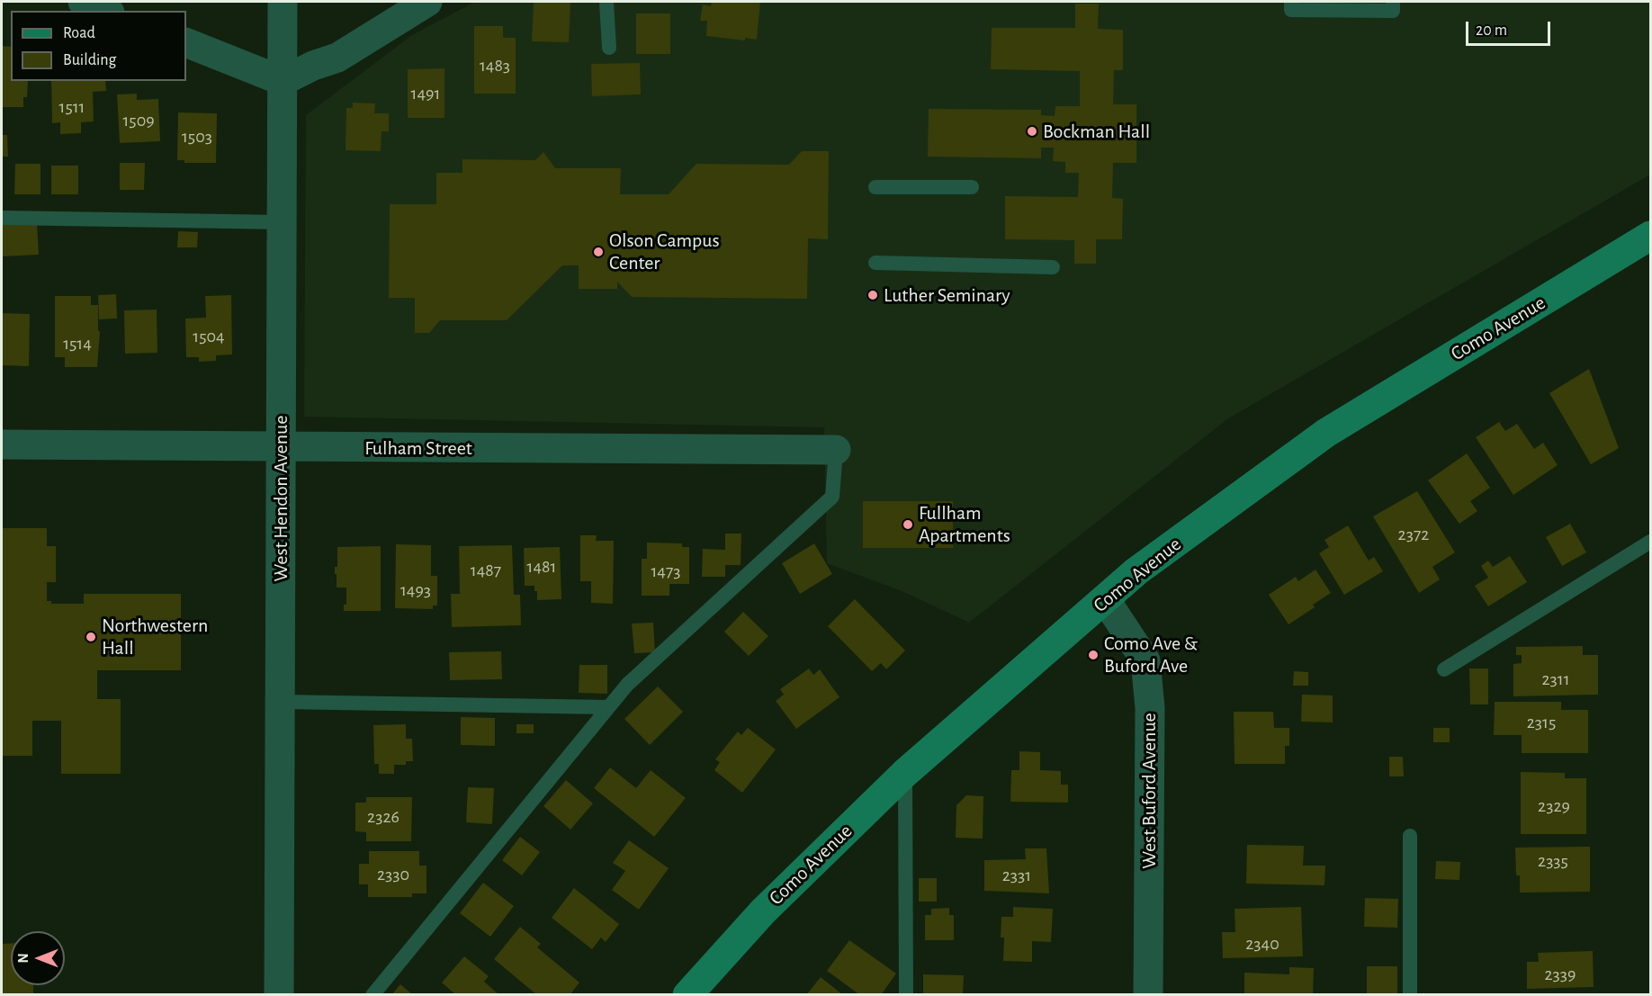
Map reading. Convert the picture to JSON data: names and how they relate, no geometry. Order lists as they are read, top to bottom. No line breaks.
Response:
{"streets":{"main road":["Como Avenue"],"street":["Fulham Street","West Hendon Avenue","West Buford Avenue"]},"crossings":[["Como Avenue","West Buford Avenue"],["Fulham Street","West Hendon Avenue"]],"places":["Bockman Hall","Olson Campus Center","Luther Seminary","Fullham Apartments","Northwestern Hall","Como Ave & Buford Ave"],"house_numbers":["1483","1491","1511","1509","1503","1504","1514","2372","1481","1487","1473","1493","2311","2315","2329","2326","2335","2330","2331","2340","2339"],"legend":["Road","Building"],"scale_bar":"20 m","north":"left"}
